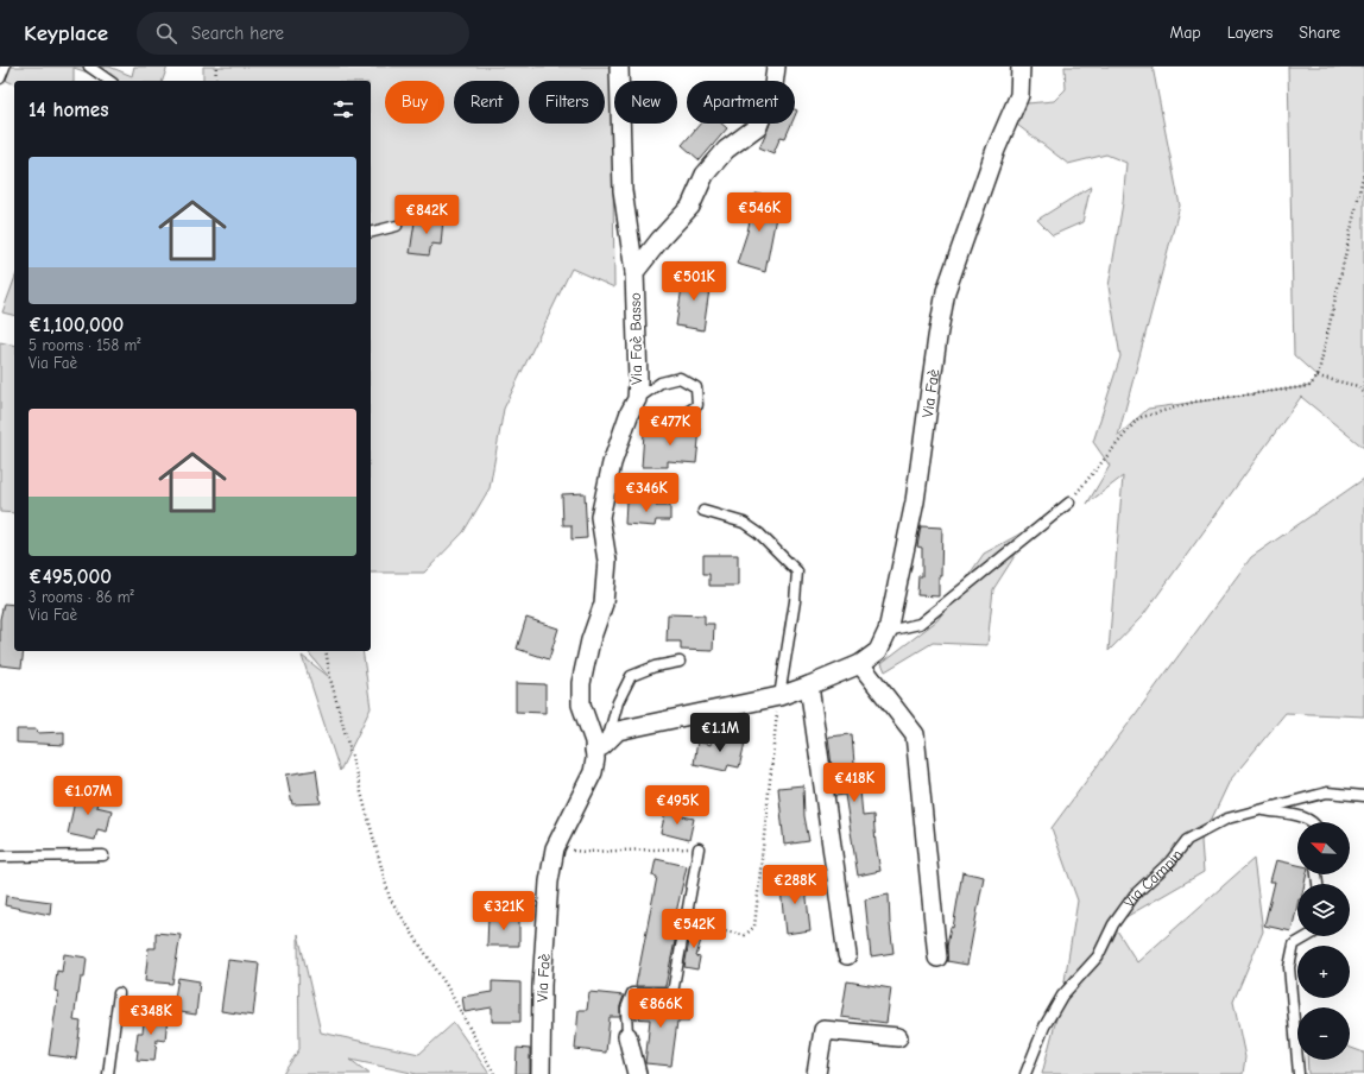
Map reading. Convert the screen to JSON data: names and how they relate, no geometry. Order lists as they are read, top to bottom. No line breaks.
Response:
{"streets":{"street":["Via Faè Basso","Via Faè"],"lane":["Via Campin"]},"crossings":[["Via Faè Basso","Via Faè"]],"north":"top left","page":{"header":"Keyplace","search":"Search here","nav":["Map","Layers","Share"],"chip":["Buy","Rent","Filters","New","Apartment"],"heading":"14 homes","list":[{"name":"€1,100,000","note":"5 rooms · 158 m² · Via Faè"},{"name":"€495,000","note":"3 rooms · 86 m² · Via Faè"}],"price":["€546K","€842K","€501K","€477K","€346K","€1.1M","€418K","€1.07M","€495K","€288K","€321K","€542K","€866K","€348K"],"map_buttons":["+","−"]}}
